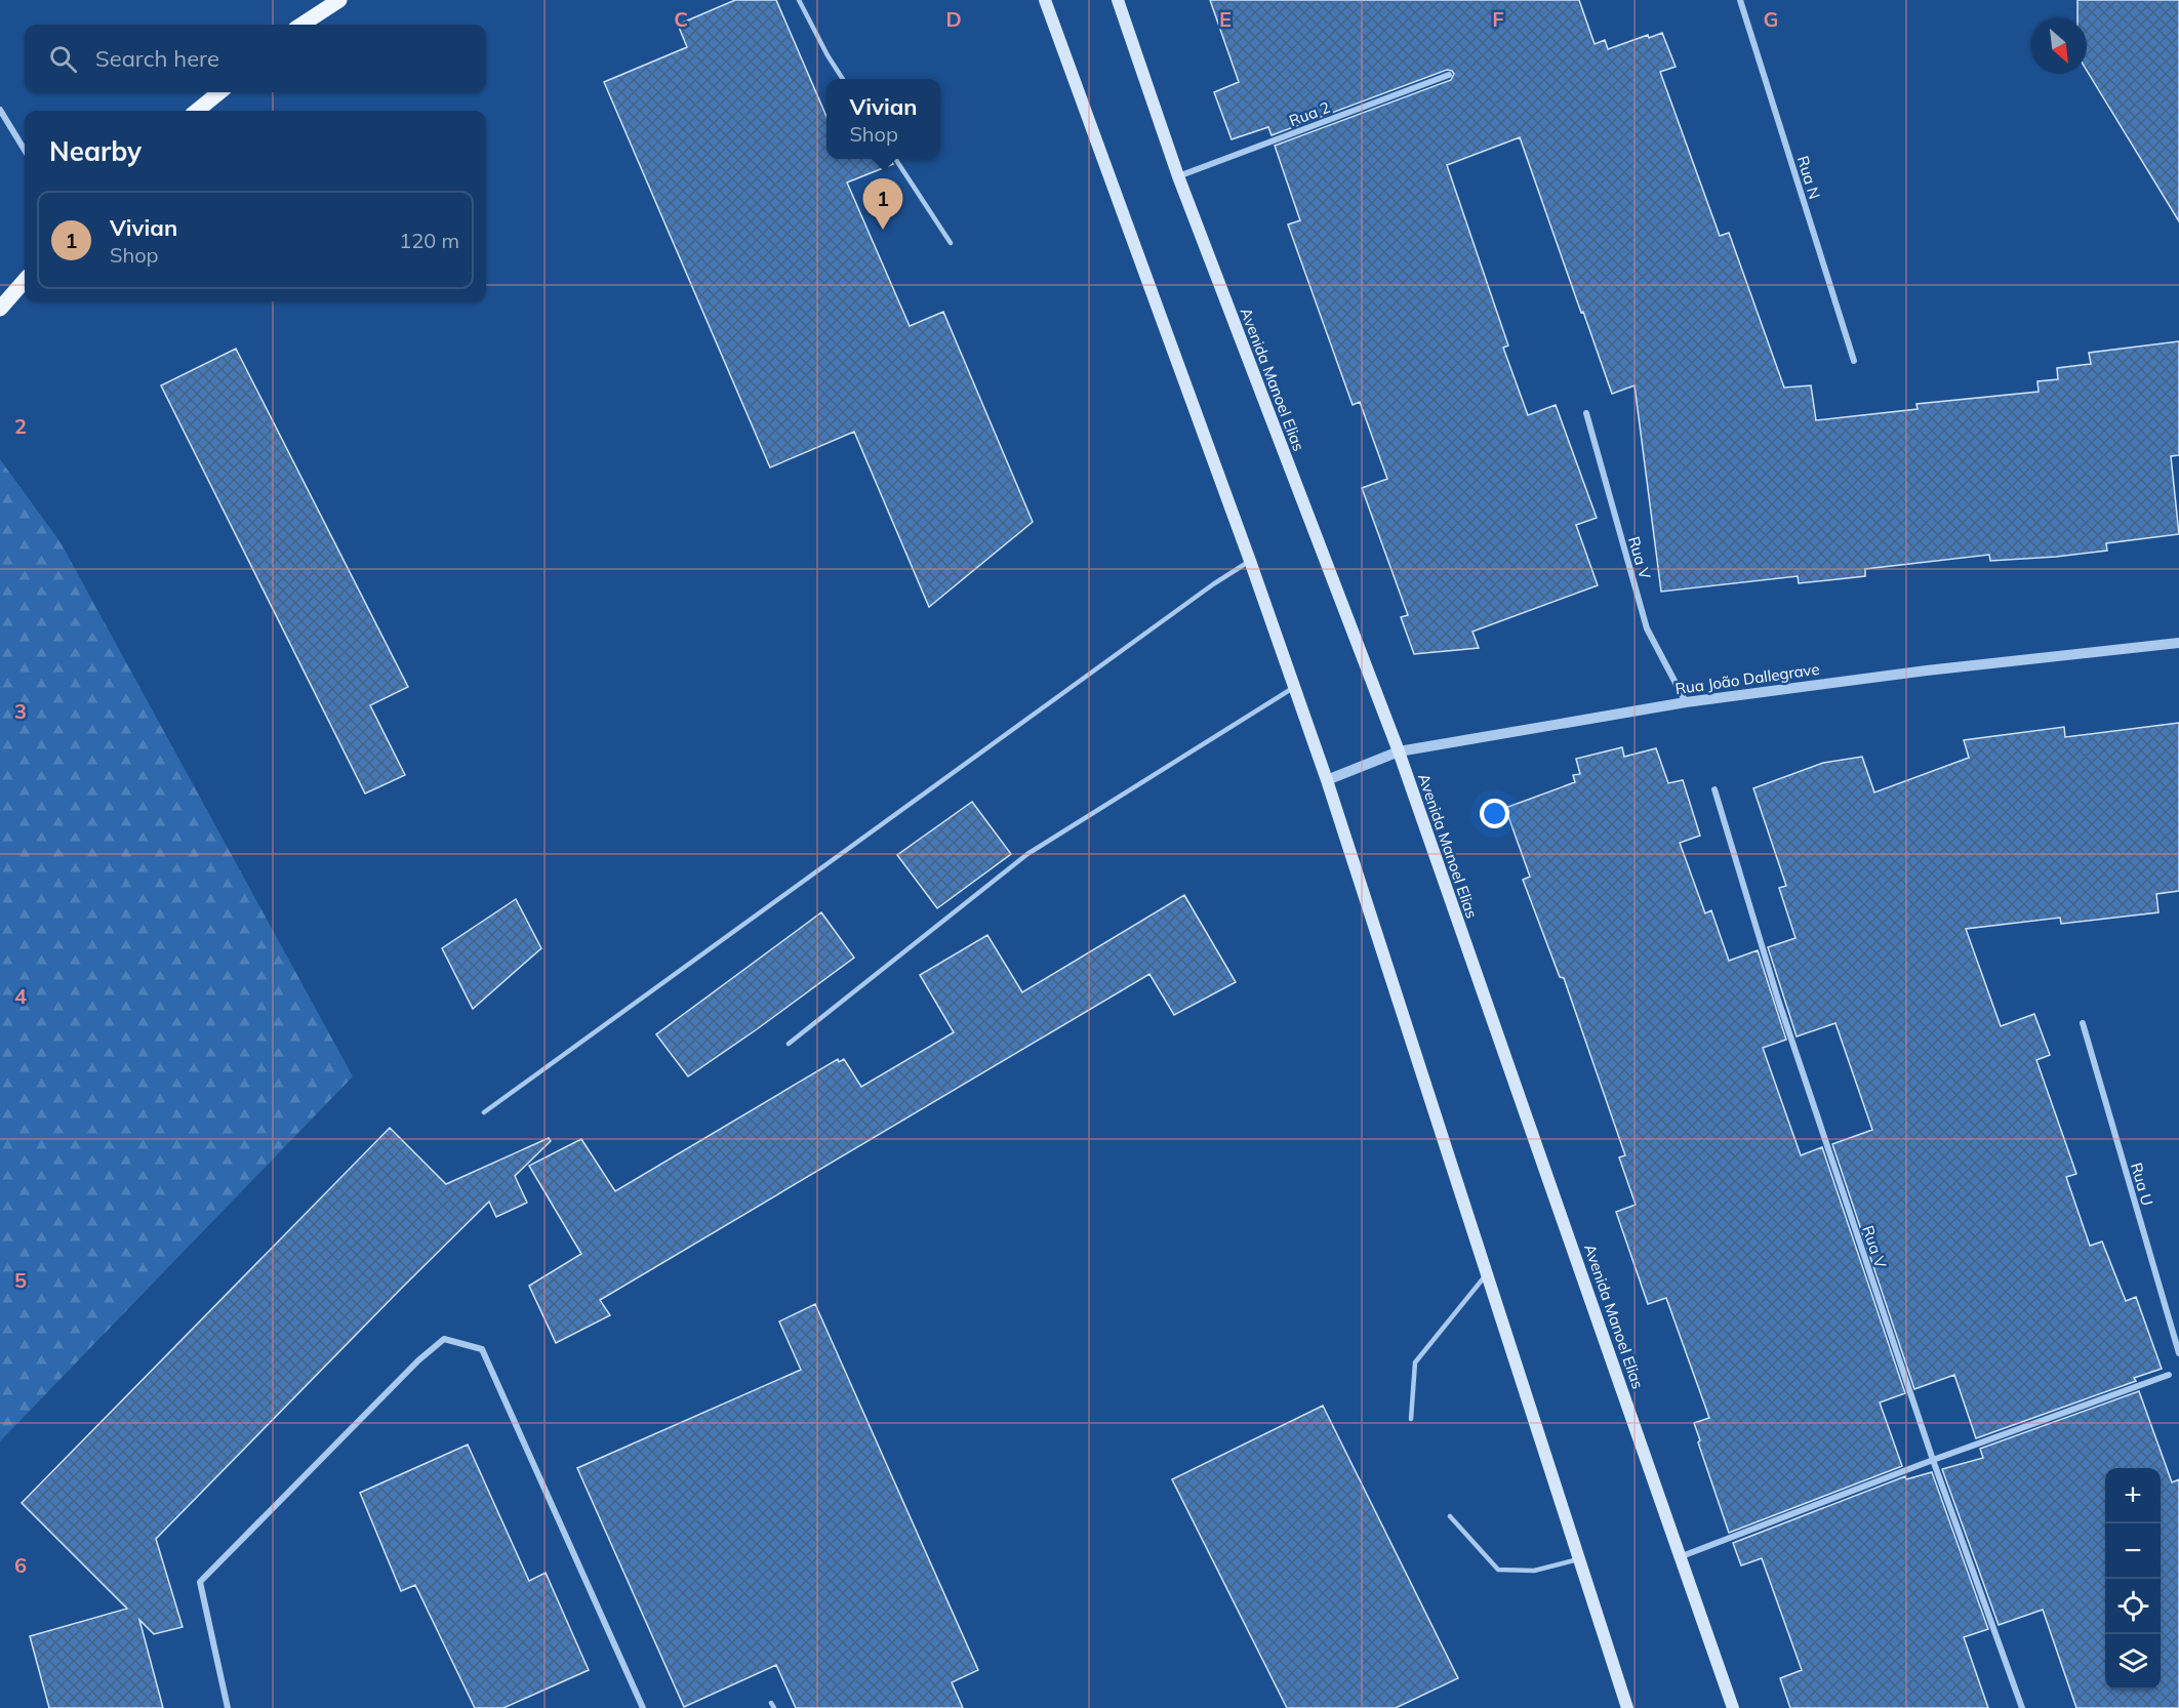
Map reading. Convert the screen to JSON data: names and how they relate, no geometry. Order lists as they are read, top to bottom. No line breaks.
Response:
{"streets":{"main road":["Avenida Manoel Elias"],"street":["Rua 2","Rua N","Rua V","Rua João Dallegrave","Rua U"]},"crossings":[["Rua 2","Avenida Manoel Elias"],["Avenida Manoel Elias","Rua João Dallegrave"],["Rua V","Rua João Dallegrave"]],"north":"bottom right","page":{"search":"Search here","popup":["Vivian","Shop"],"heading":"Nearby","pins":"1","list":[{"mark":"1","name":"Vivian","note":"Shop","value":"120 m"}],"map_buttons":["+","−"]},"grid":{"columns":["C","D","E","F","G"],"rows":["2","3","4","5","6"]}}
